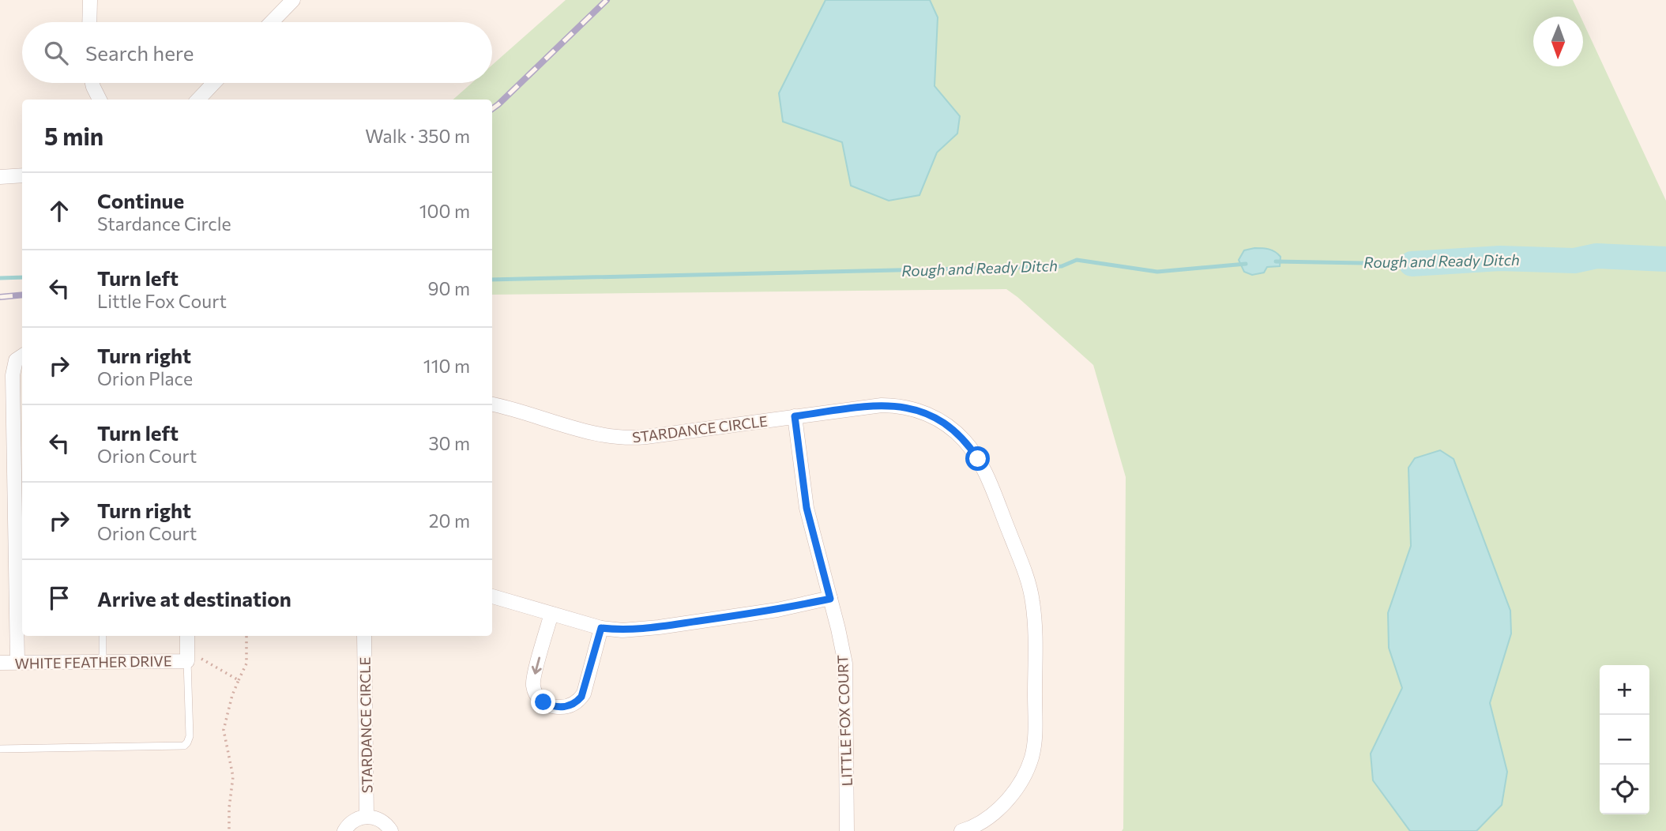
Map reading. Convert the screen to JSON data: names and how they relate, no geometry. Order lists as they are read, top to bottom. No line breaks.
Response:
{"streets":{"street":["STARDANCE CIRCLE","WHITE FEATHER DRIVE","LITTLE FOX COURT"]},"crossings":[["STARDANCE CIRCLE","LITTLE FOX COURT"]],"water":["Rough and Ready Ditch"],"north":"bottom","page":{"search":"Search here","heading":["5 min","Walk · 350 m"],"list":[["Continue","Stardance Circle","100 m"],["Turn left","Little Fox Court","90 m"],["Turn right","Orion Place","110 m"],["Turn left","Orion Court","30 m"],["Turn right","Orion Court","20 m"],"Arrive at destination"],"map_buttons":["+","−"]}}
